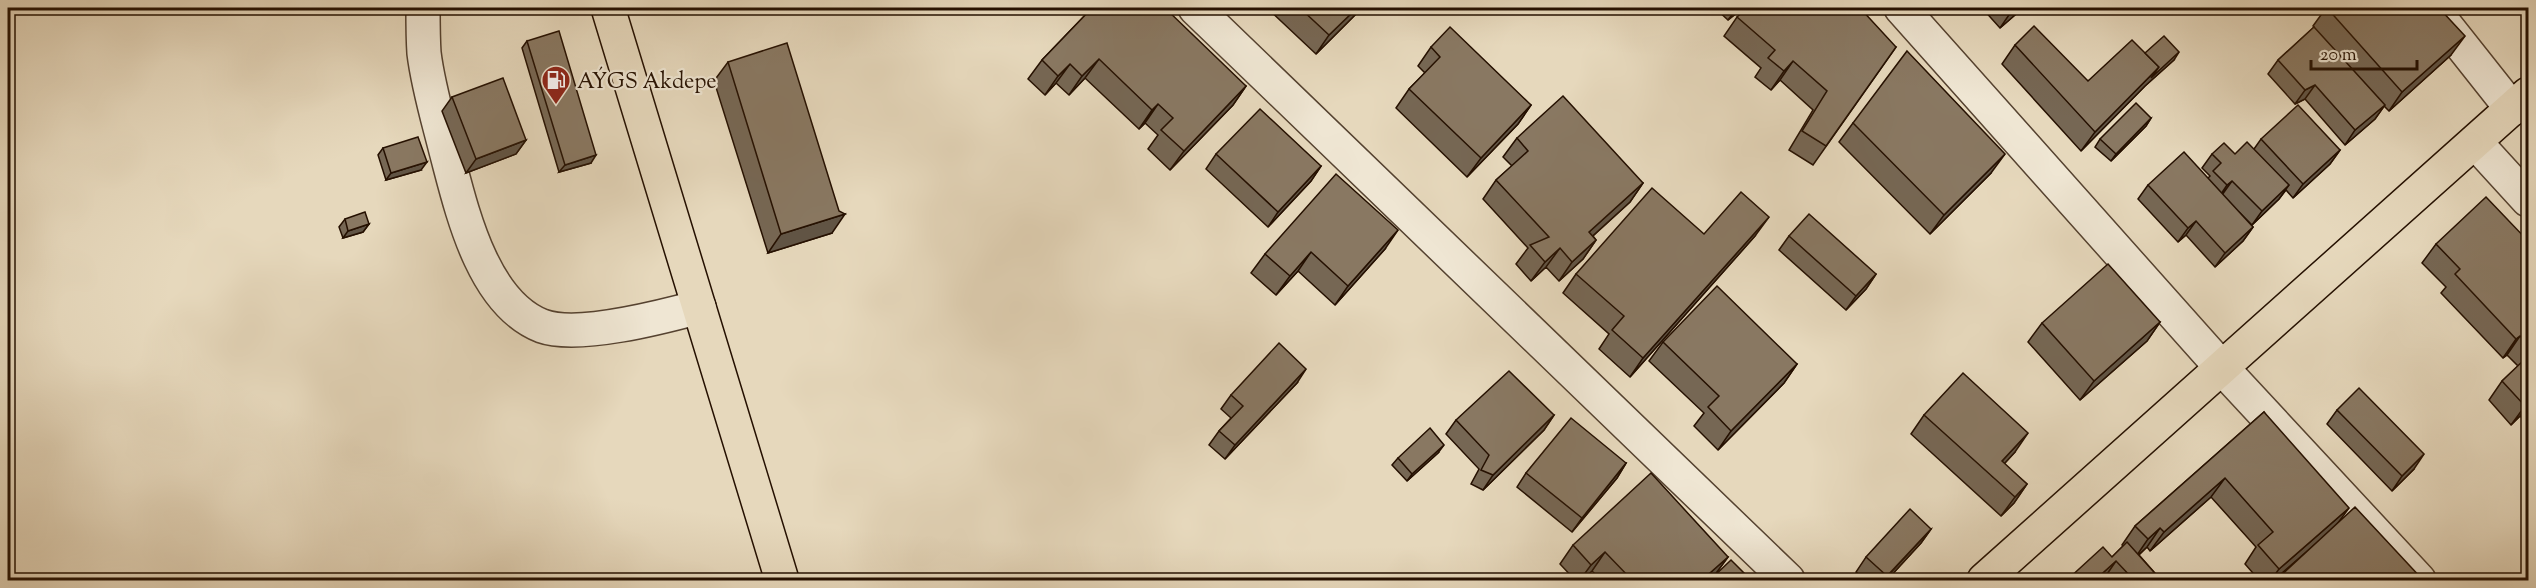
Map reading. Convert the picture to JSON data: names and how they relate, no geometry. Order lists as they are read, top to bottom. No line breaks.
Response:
{"places":{"fuel station":["AÝGS Akdepe"]},"scale_bar":"20 m"}
